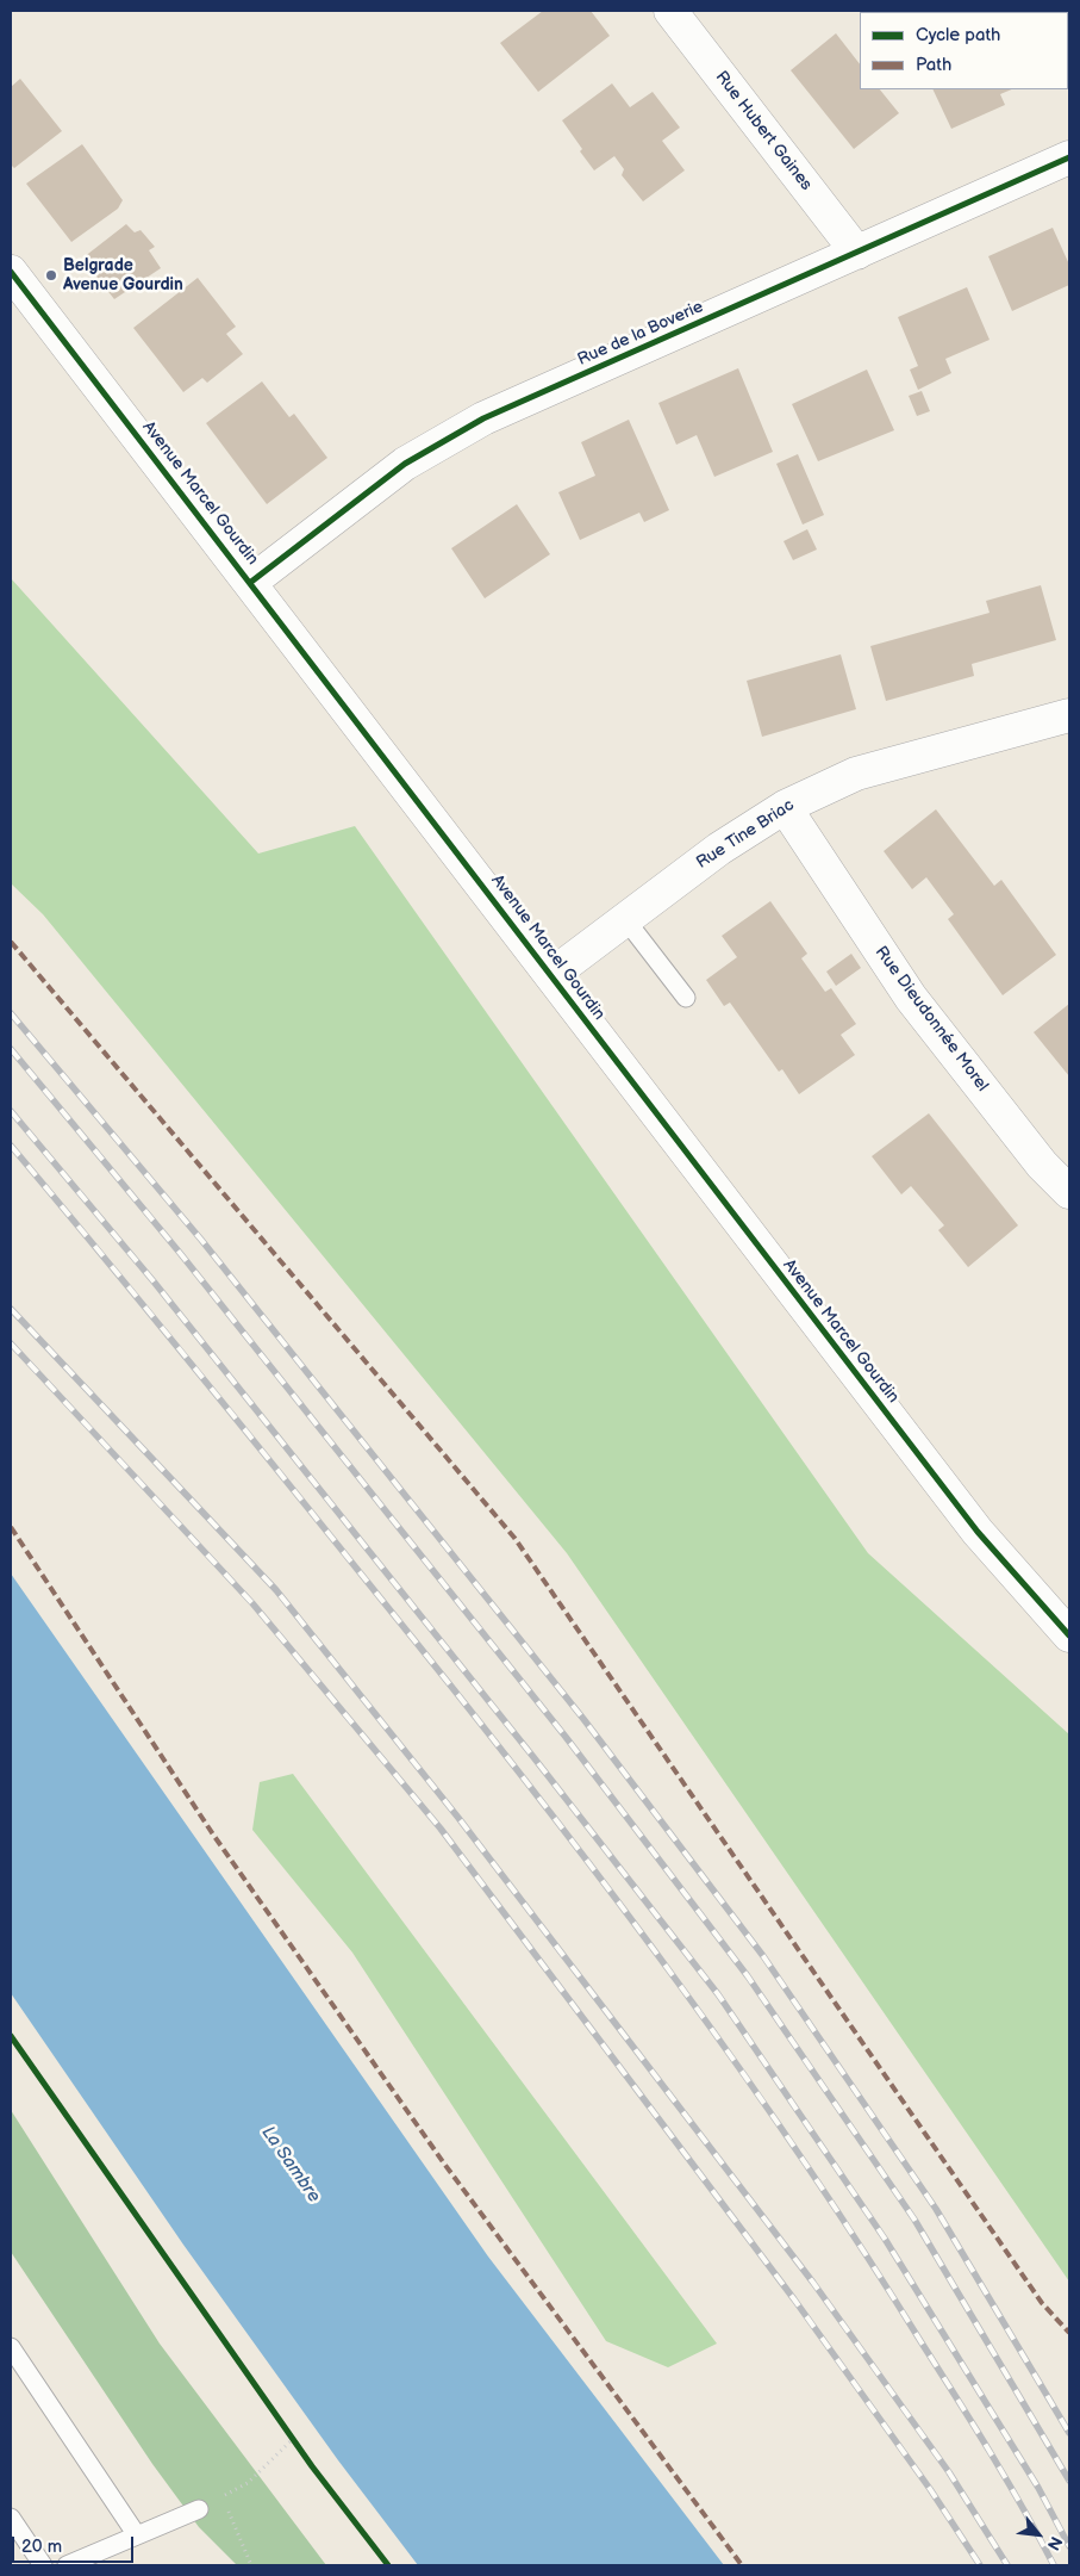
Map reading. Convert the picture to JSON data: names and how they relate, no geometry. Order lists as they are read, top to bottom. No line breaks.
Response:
{"streets":{"street":["Rue Hubert Gaines","Rue de la Boverie","Avenue Marcel Gourdin","Rue Tine Briac","Rue Dieudonnée Morel"]},"crossings":[["Rue Hubert Gaines","Rue de la Boverie"],["Rue de la Boverie","Avenue Marcel Gourdin"],["Avenue Marcel Gourdin","Rue Tine Briac"],["Rue Tine Briac","Rue Dieudonnée Morel"]],"water":["La Sambre"],"places":["Belgrade Avenue Gourdin"],"legend":["Cycle path","Path"],"scale_bar":"20 m","north":"bottom right"}
